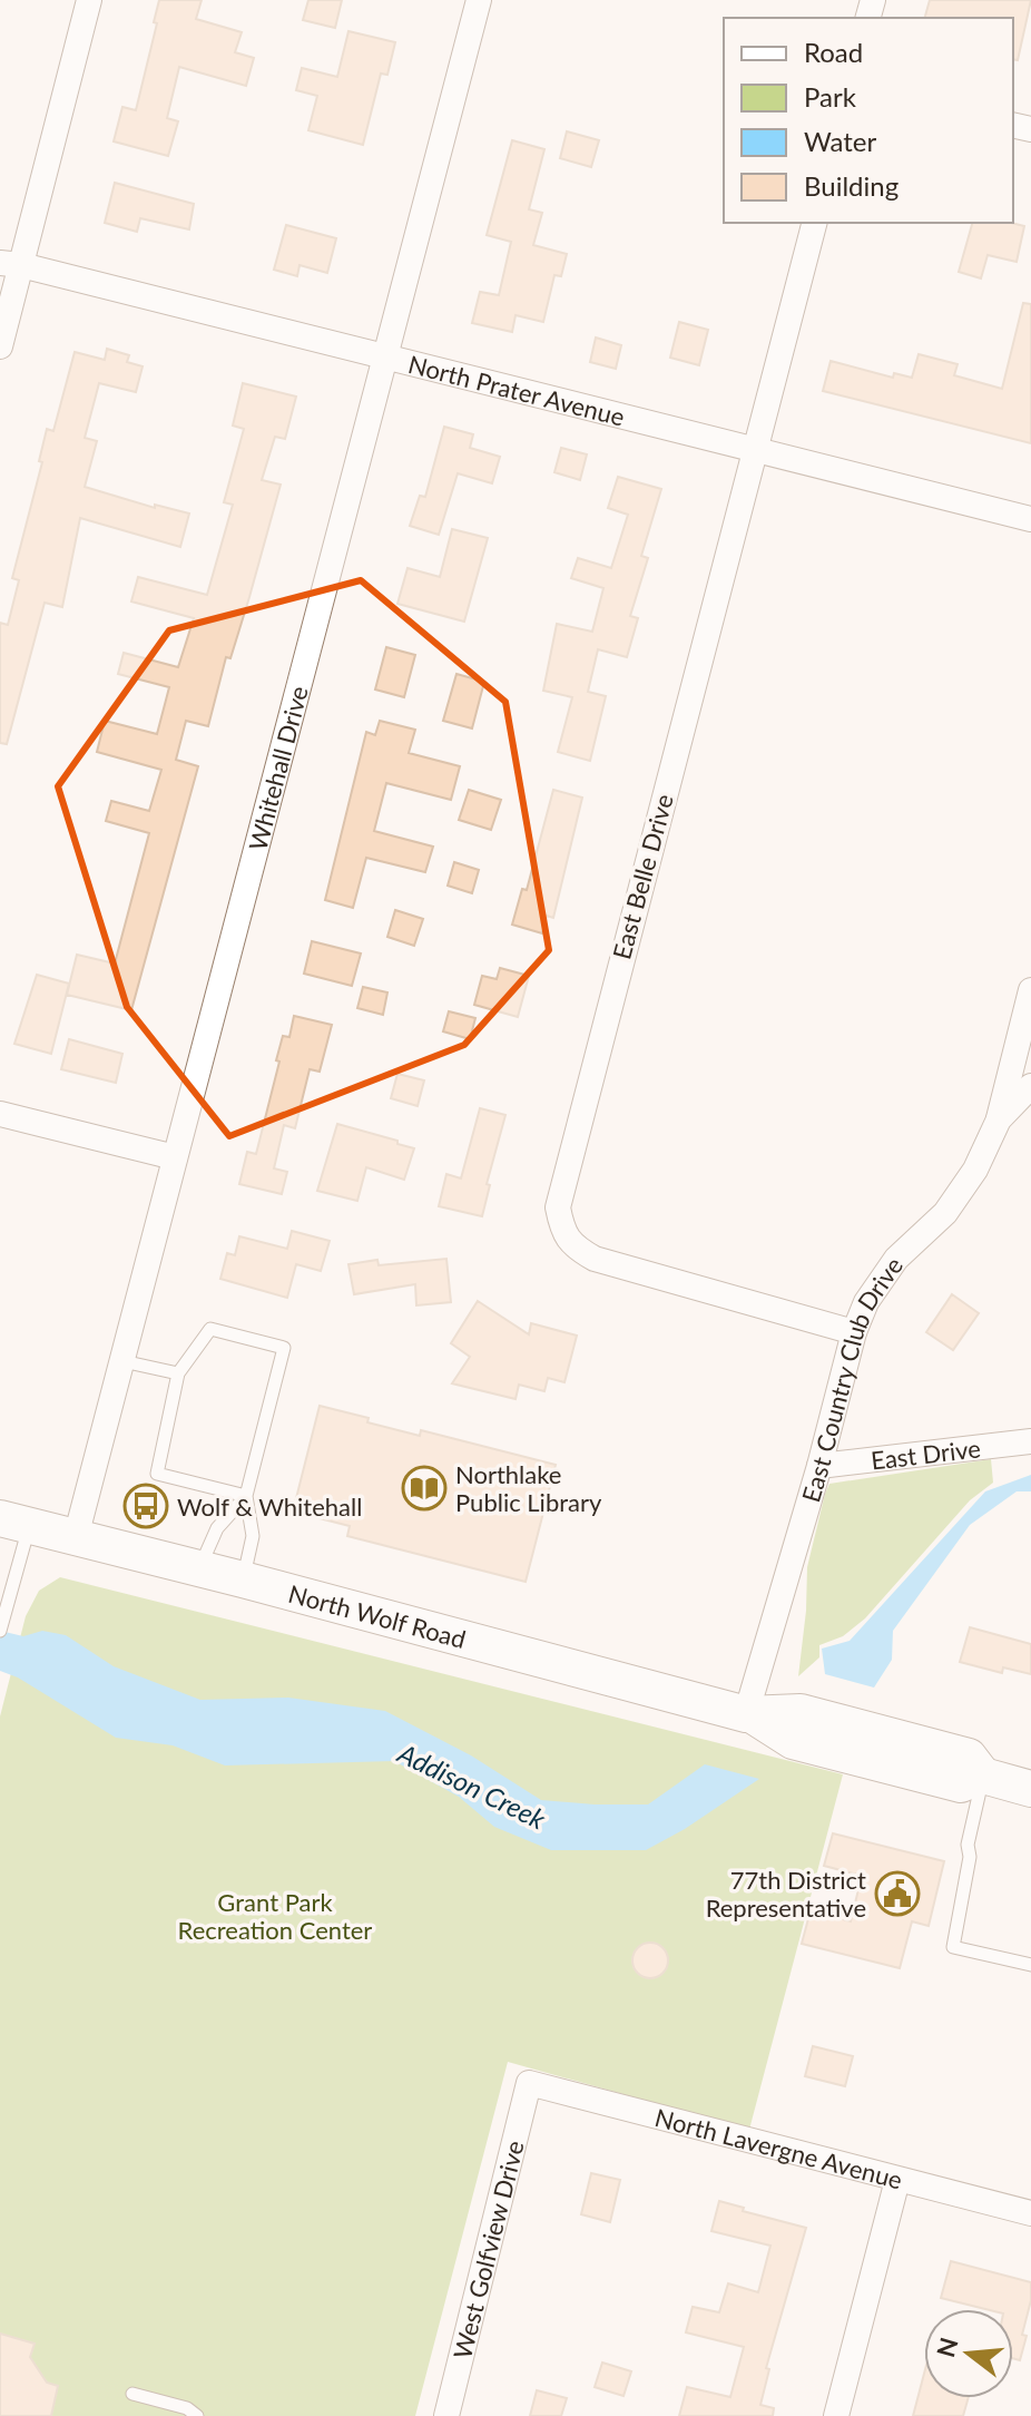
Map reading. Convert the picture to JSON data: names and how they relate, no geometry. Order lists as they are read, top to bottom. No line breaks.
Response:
{"streets":{"main road":["North Wolf Road"],"street":["North Prater Avenue","Whitehall Drive","East Belle Drive","East Country Club Drive","East Drive","North Lavergne Avenue","West Golfview Drive"]},"crossings":[["North Prater Avenue","Whitehall Drive"],["North Prater Avenue","East Belle Drive"],["Whitehall Drive","North Wolf Road"],["East Belle Drive","East Country Club Drive"],["East Country Club Drive","East Drive"],["East Country Club Drive","North Wolf Road"],["North Lavergne Avenue","West Golfview Drive"]],"water":["Addison Creek"],"parks":["Grant Park Recreation Center"],"places":{"library":["Northlake Public Library"],"bus stop":["Wolf & Whitehall"],"public building":["77th District Representative"]},"legend":["Road","Park","Water","Building"],"north":"left"}
